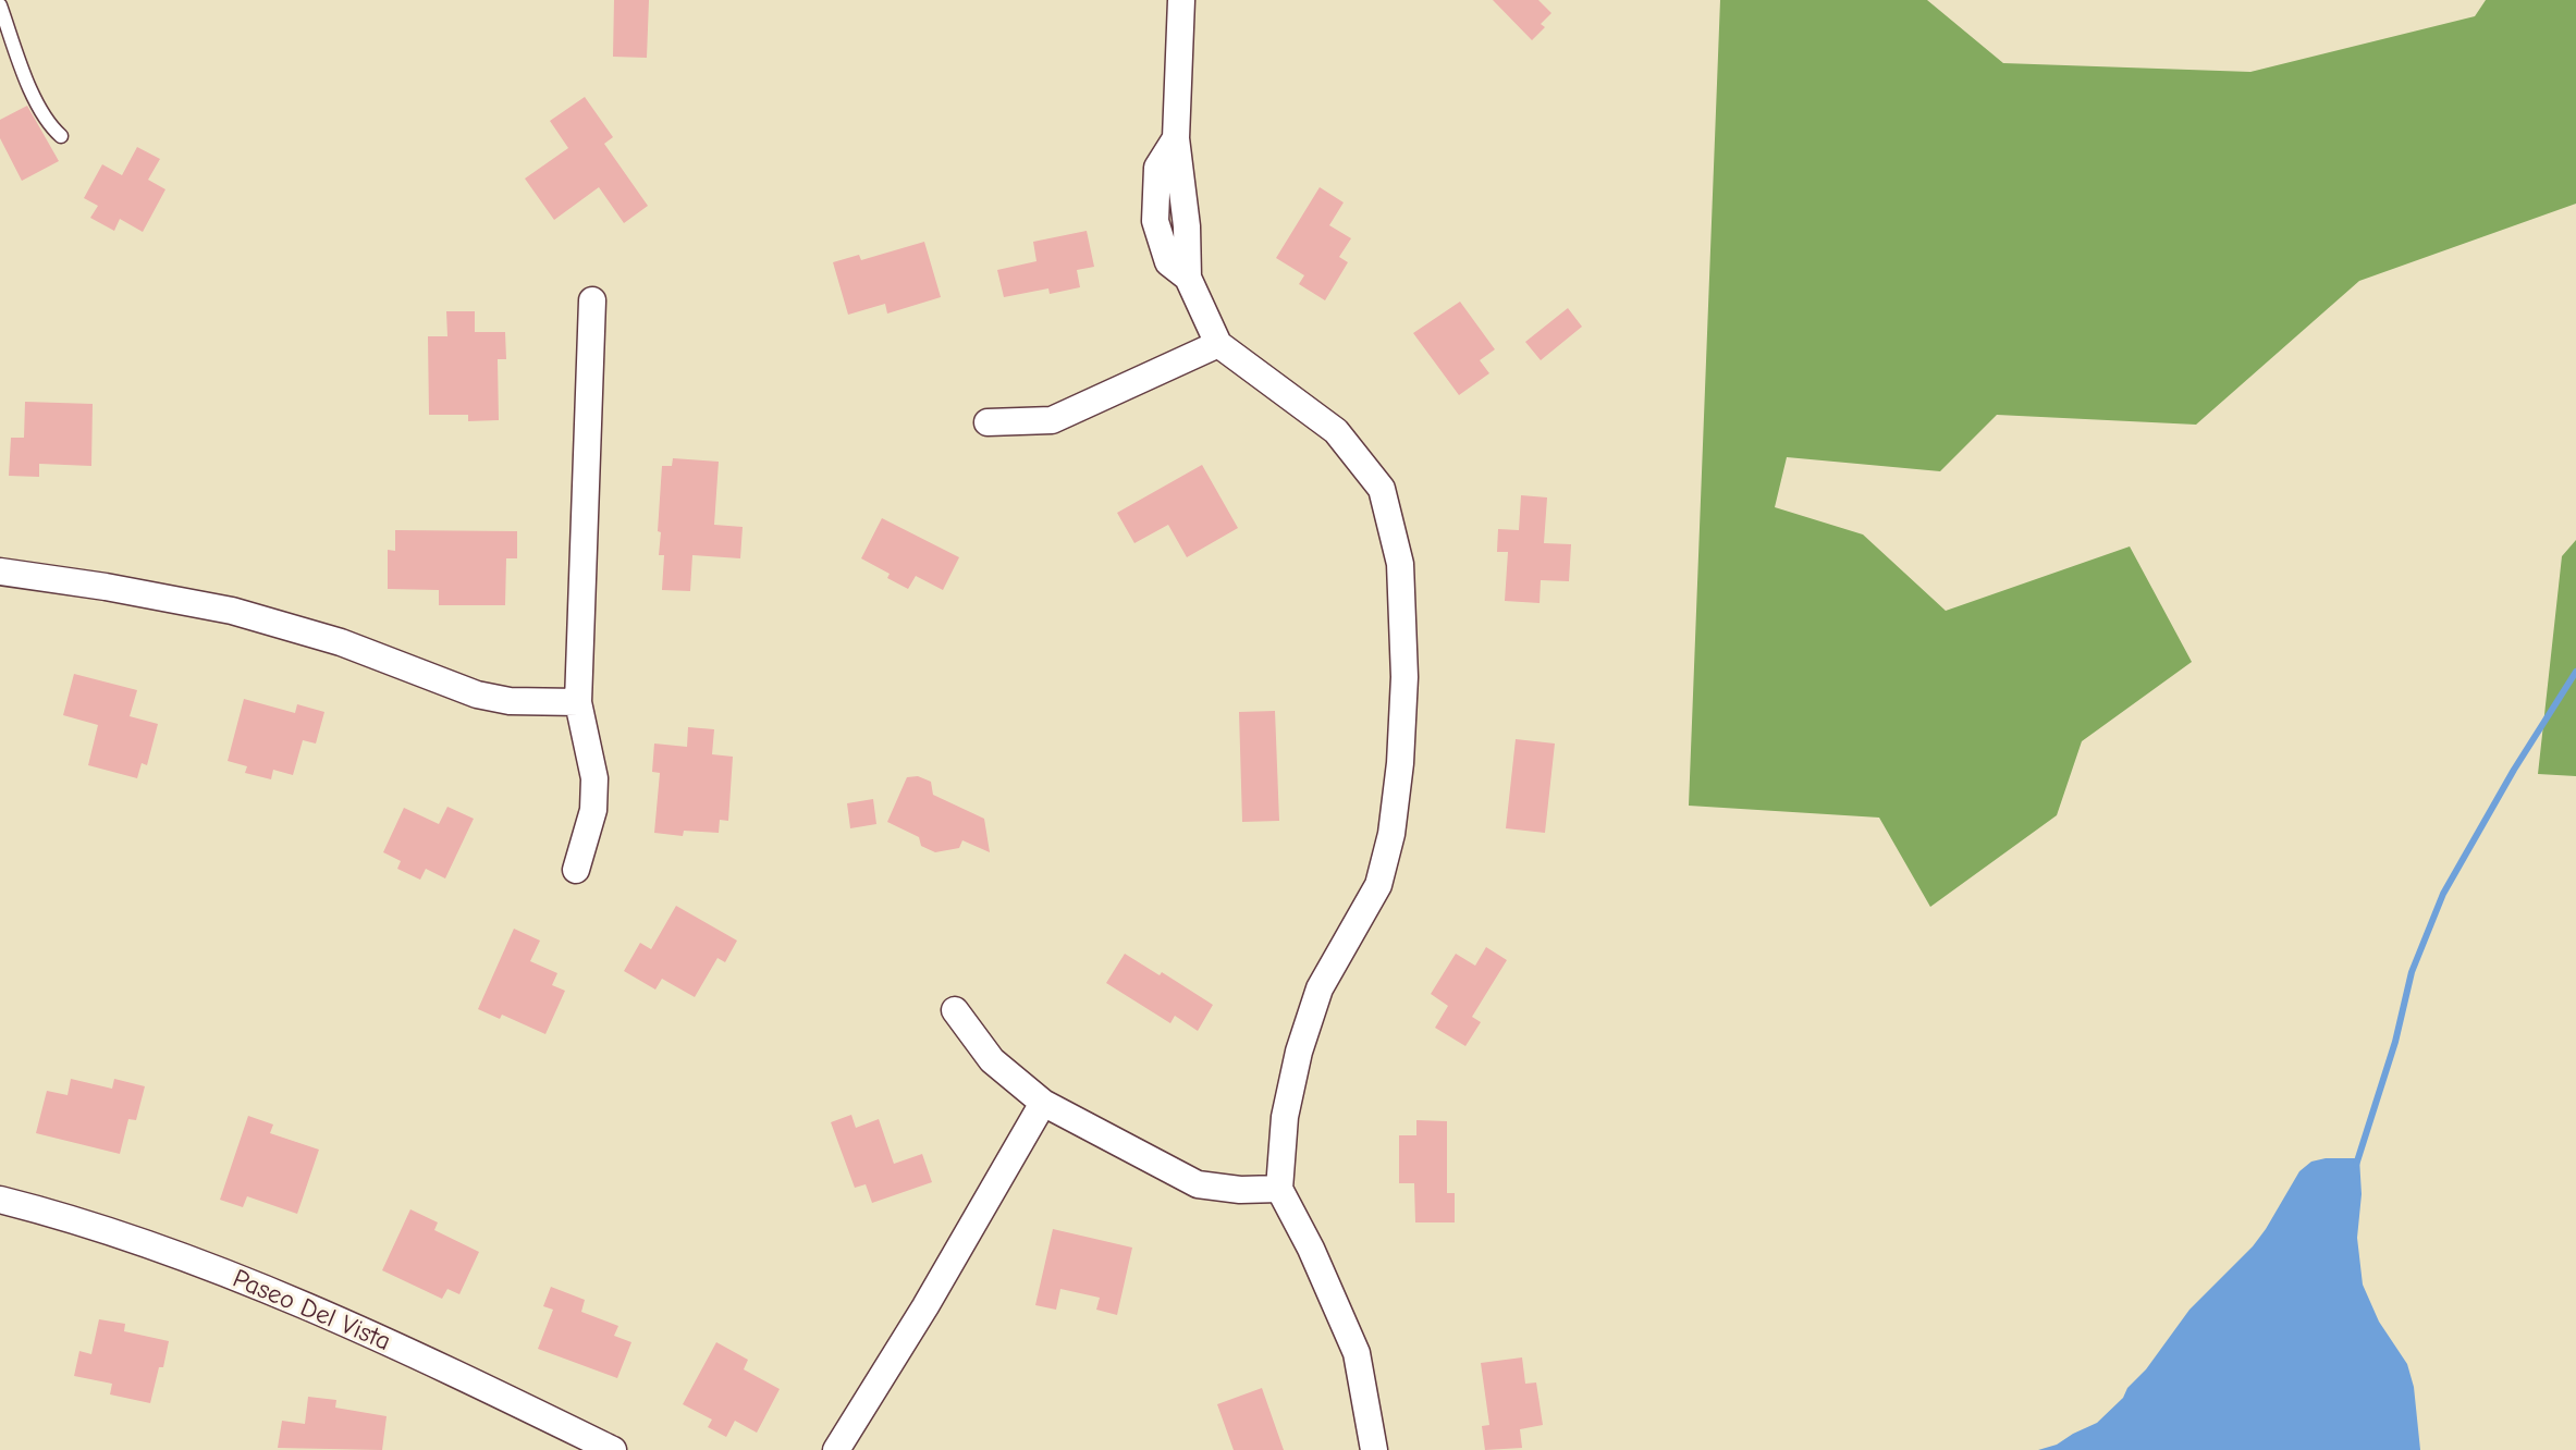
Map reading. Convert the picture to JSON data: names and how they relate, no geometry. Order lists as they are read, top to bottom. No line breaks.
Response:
{"streets":{"street":["Paseo Del Vista"]}}
